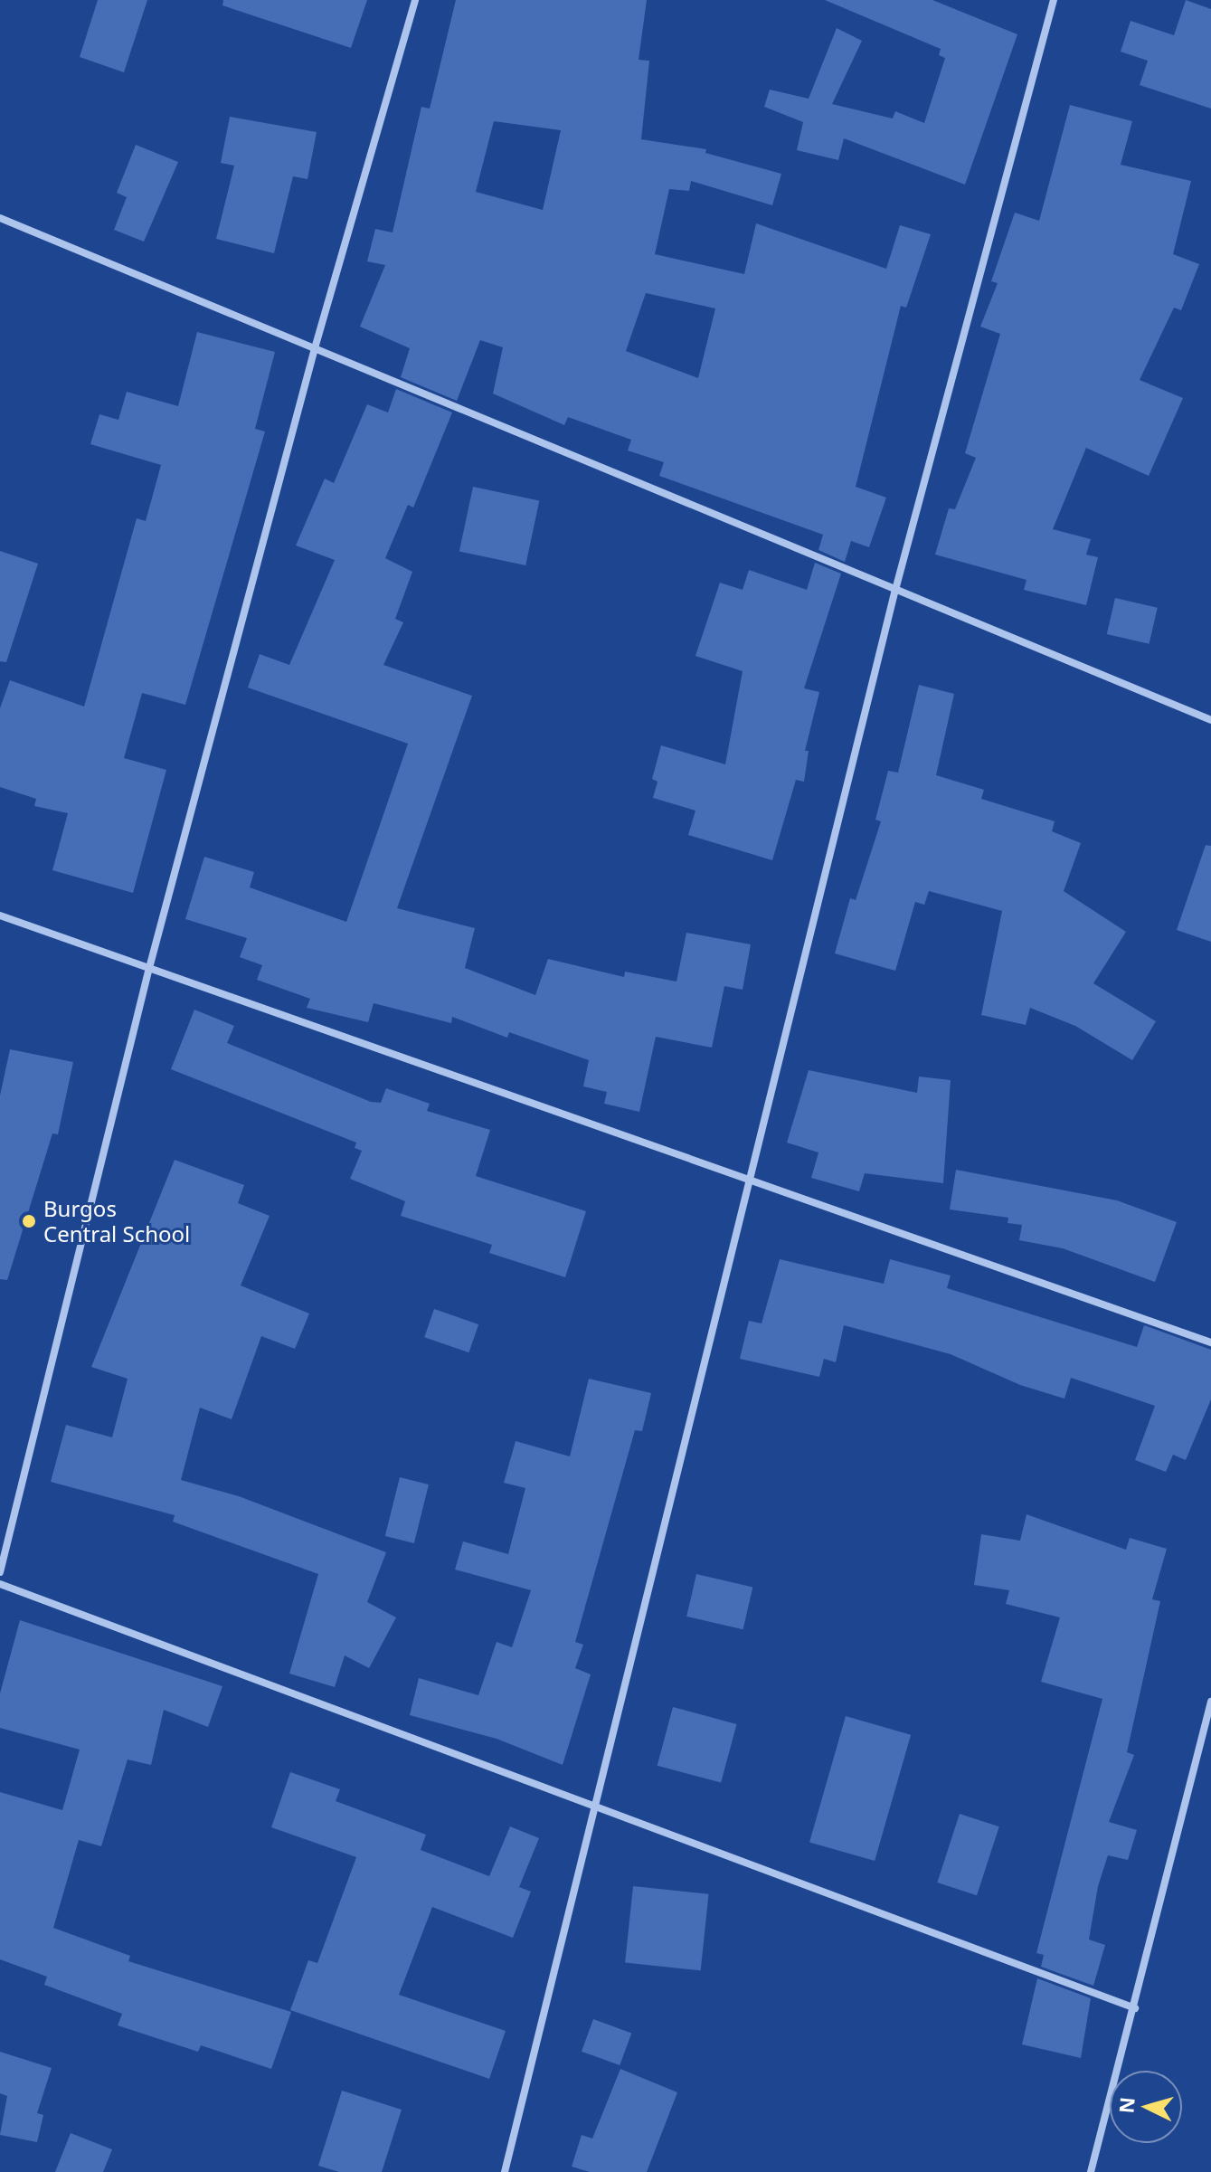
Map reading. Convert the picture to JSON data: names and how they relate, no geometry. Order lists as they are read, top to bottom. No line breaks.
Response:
{"places":["Burgos Central School"],"north":"left"}
